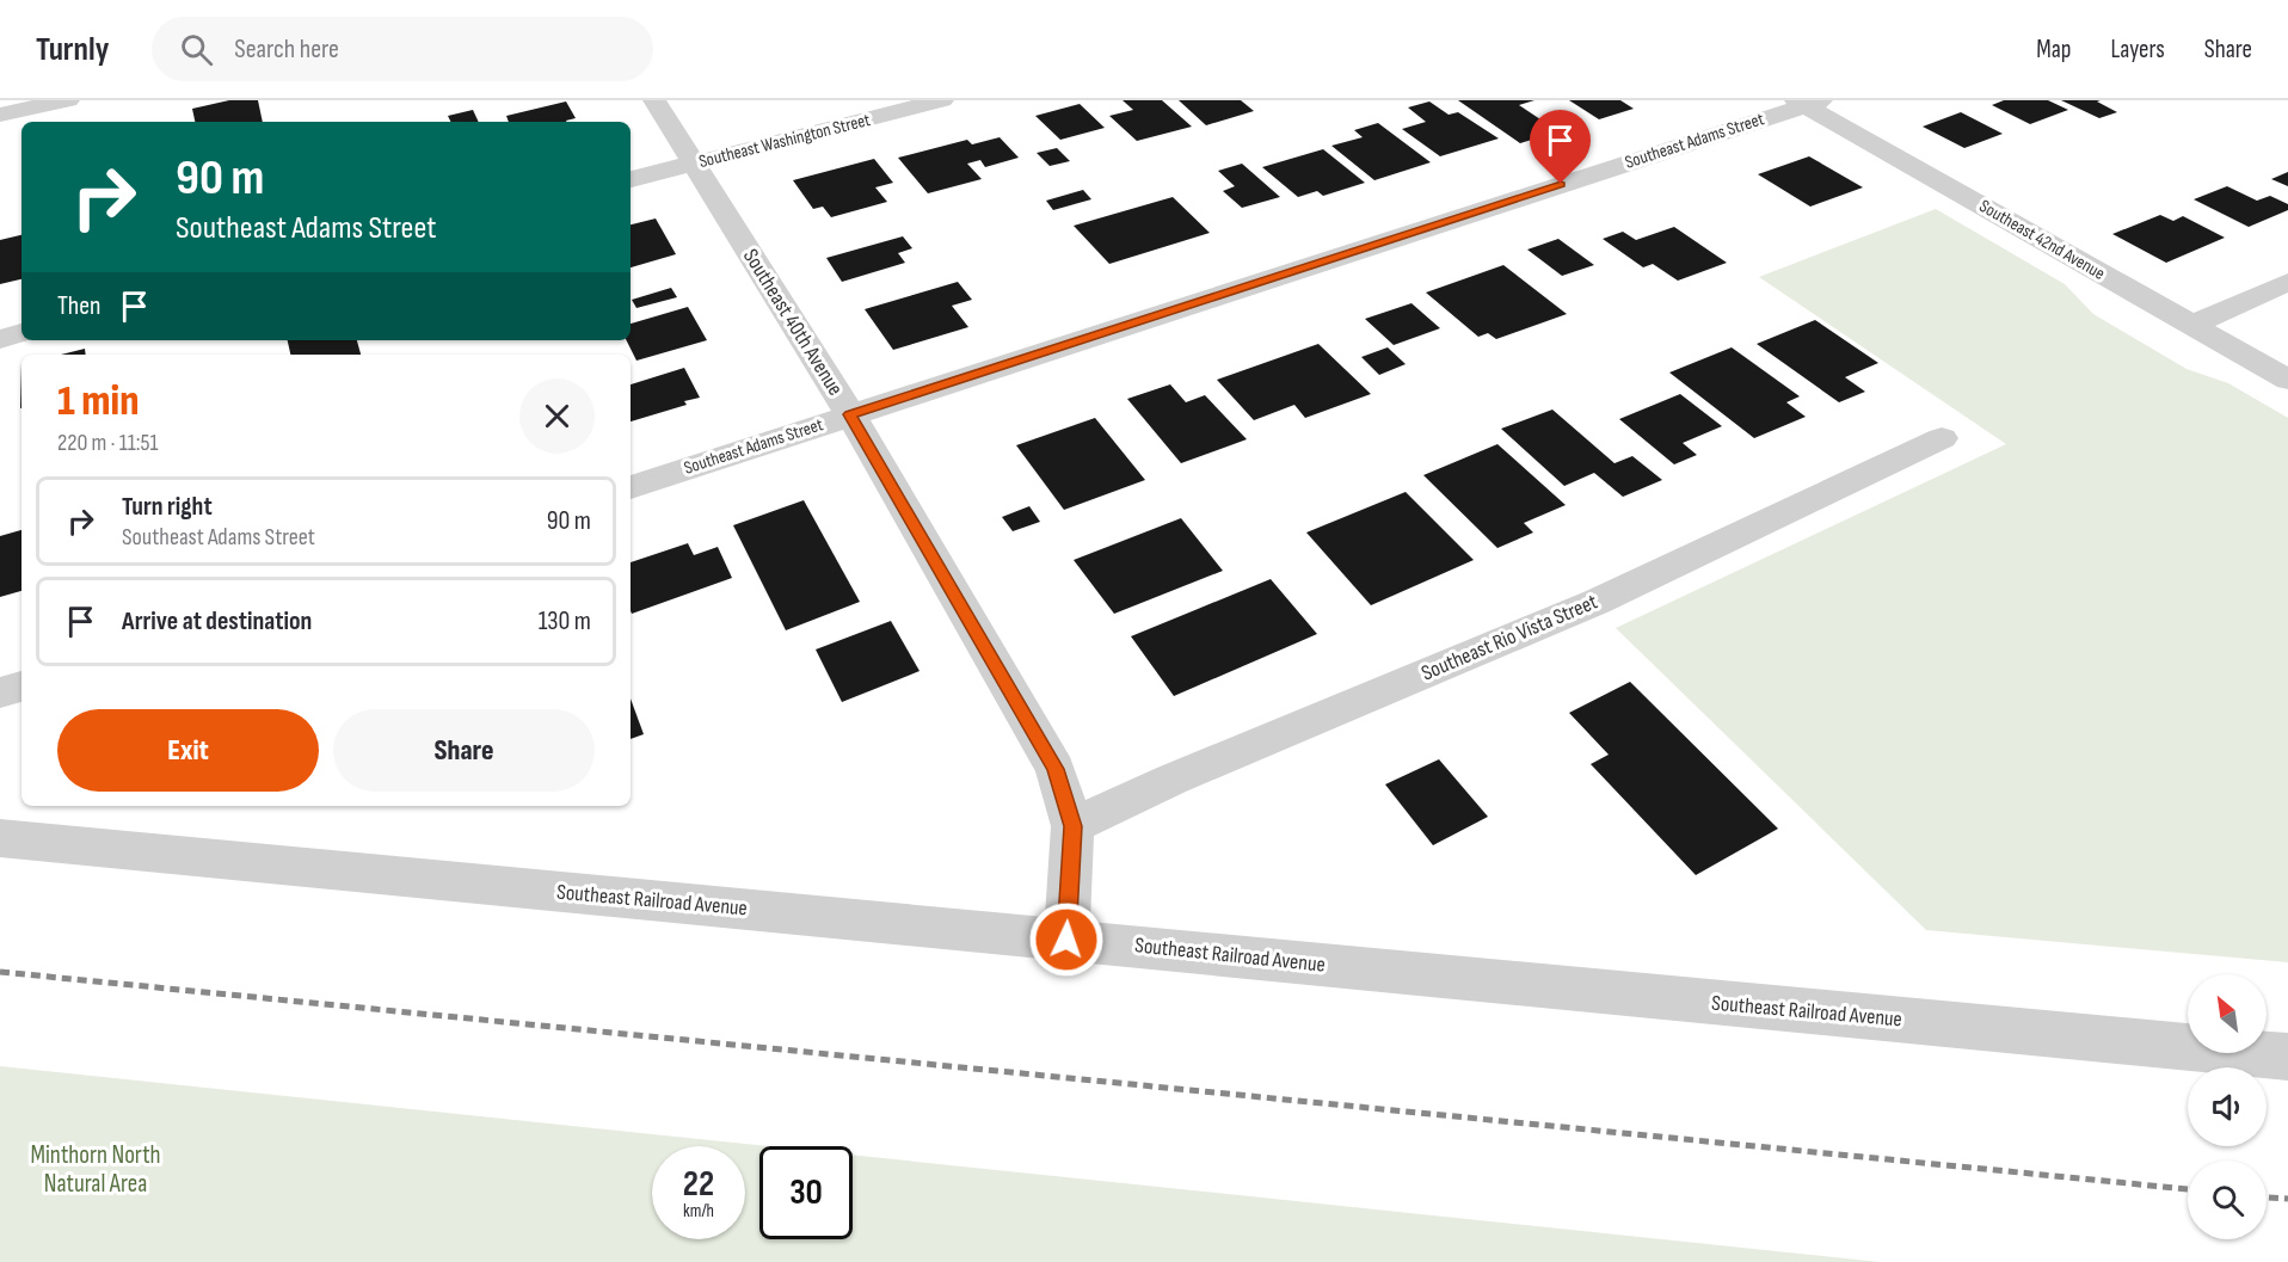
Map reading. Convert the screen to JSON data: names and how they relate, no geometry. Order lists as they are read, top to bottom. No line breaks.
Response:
{"streets":{"street":["Southeast Washington Street","Southeast Adams Street","Southeast 42nd Avenue","Southeast 40th Avenue","Southeast Rio Vista Street","Southeast Railroad Avenue"]},"crossings":[["Southeast Washington Street","Southeast 40th Avenue"],["Southeast Adams Street","Southeast 42nd Avenue"],["Southeast Adams Street","Southeast 40th Avenue"],["Southeast 40th Avenue","Southeast Rio Vista Street"],["Southeast 40th Avenue","Southeast Railroad Avenue"]],"parks":["Minthorn North Natural Area"],"north":"top left","page":{"header":"Turnly","search":"Search here","nav":["Map","Layers","Share"],"turn":["90 m","Southeast Adams Street"],"then":"Then","heading":["1 min","220 m · 11:51"],"list":[{"name":"Turn right","note":"Southeast Adams Street","value":"90 m"},{"name":"Arrive at destination","value":"130 m"}],"buttons":["Exit","Share"],"speed":"22 km/h","limit":"30"}}
